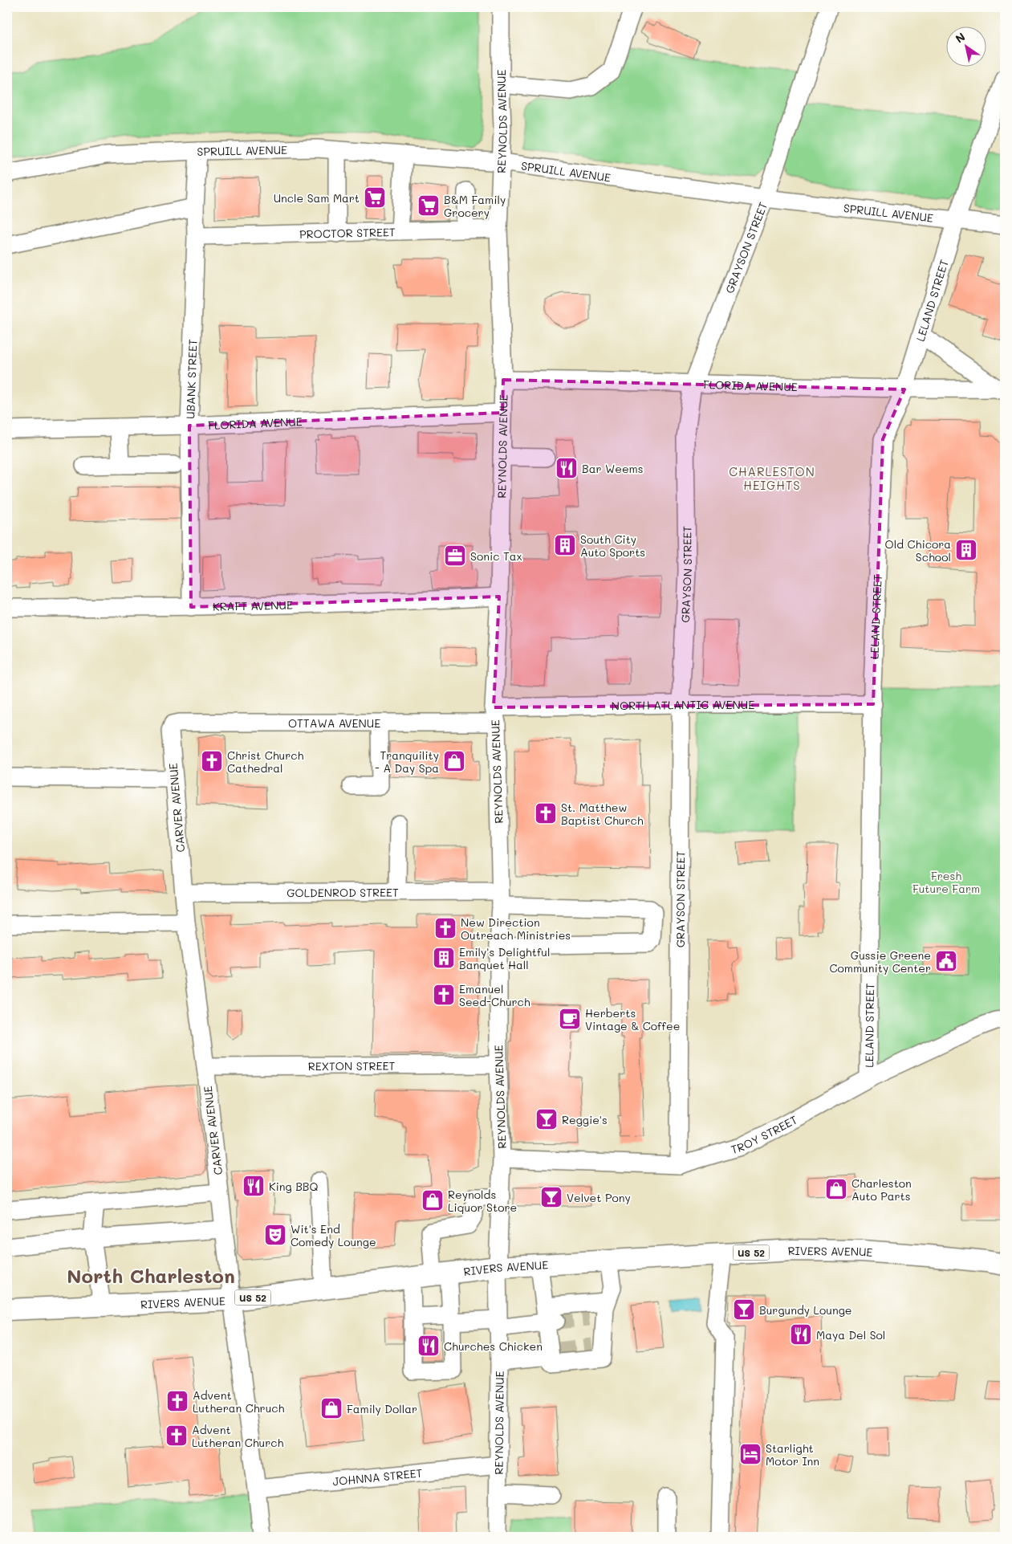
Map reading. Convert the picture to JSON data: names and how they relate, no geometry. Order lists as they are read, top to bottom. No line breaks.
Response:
{"streets":{"main road":["RIVERS AVENUE","US 52"],"street":["REYNOLDS AVENUE","SPRUILL AVENUE","PROCTOR STREET","GRAYSON STREET","LELAND STREET","UBANK STREET","FLORIDA AVENUE","KRAFT AVENUE","NORTH ATLANTIC AVENUE","OTTAWA AVENUE","CARVER AVENUE","GOLDENROD STREET","REXTON STREET","TROY STREET","JOHNNA STREET"]},"crossings":[["REYNOLDS AVENUE","SPRUILL AVENUE"],["REYNOLDS AVENUE","PROCTOR STREET"],["REYNOLDS AVENUE","FLORIDA AVENUE"],["REYNOLDS AVENUE","KRAFT AVENUE"],["REYNOLDS AVENUE","NORTH ATLANTIC AVENUE"],["REYNOLDS AVENUE","OTTAWA AVENUE"],["REYNOLDS AVENUE","GOLDENROD STREET"],["REYNOLDS AVENUE","REXTON STREET"],["REYNOLDS AVENUE","TROY STREET"],["REYNOLDS AVENUE","RIVERS AVENUE"],["REYNOLDS AVENUE","JOHNNA STREET"],["SPRUILL AVENUE","GRAYSON STREET"],["SPRUILL AVENUE","LELAND STREET"],["SPRUILL AVENUE","UBANK STREET"],["PROCTOR STREET","UBANK STREET"],["GRAYSON STREET","FLORIDA AVENUE"],["GRAYSON STREET","NORTH ATLANTIC AVENUE"],["GRAYSON STREET","TROY STREET"],["LELAND STREET","FLORIDA AVENUE"],["LELAND STREET","NORTH ATLANTIC AVENUE"],["LELAND STREET","TROY STREET"],["UBANK STREET","FLORIDA AVENUE"],["UBANK STREET","KRAFT AVENUE"],["NORTH ATLANTIC AVENUE","OTTAWA AVENUE"],["OTTAWA AVENUE","CARVER AVENUE"],["CARVER AVENUE","GOLDENROD STREET"],["CARVER AVENUE","REXTON STREET"],["CARVER AVENUE","RIVERS AVENUE"],["CARVER AVENUE","JOHNNA STREET"]],"districts":["CHARLESTON HEIGHTS","North Charleston"],"parks":["Fresh Future Farm"],"places":{"supermarket":["Uncle Sam Mart","B&M Family Grocery"],"restaurant":["Bar Weems","King BBQ","Maya Del Sol","Churches Chicken"],"building":["South City Auto Sports","Old Chicora School","Emily's Delightful Banquet Hall"],"office":["Sonic Tax"],"church":["Christ Church Cathedral","St. Matthew Baptist Church","New Direction Outreach Ministries","Emanuel Seed-Church","Advent Lutheran Chruch","Advent Lutheran Church"],"shop":["Tranquility - A Day Spa","Charleston Auto Parts","Reynolds Liquor Store","Family Dollar"],"public building":["Gussie Greene Community Center"],"cafe":["Herberts Vintage & Coffee"],"bar":["Reggie's","Velvet Pony","Burgundy Lounge"],"theatre":["Wit's End Comedy Lounge"],"hotel":["Starlight Motor Inn"]},"north":"top left"}
